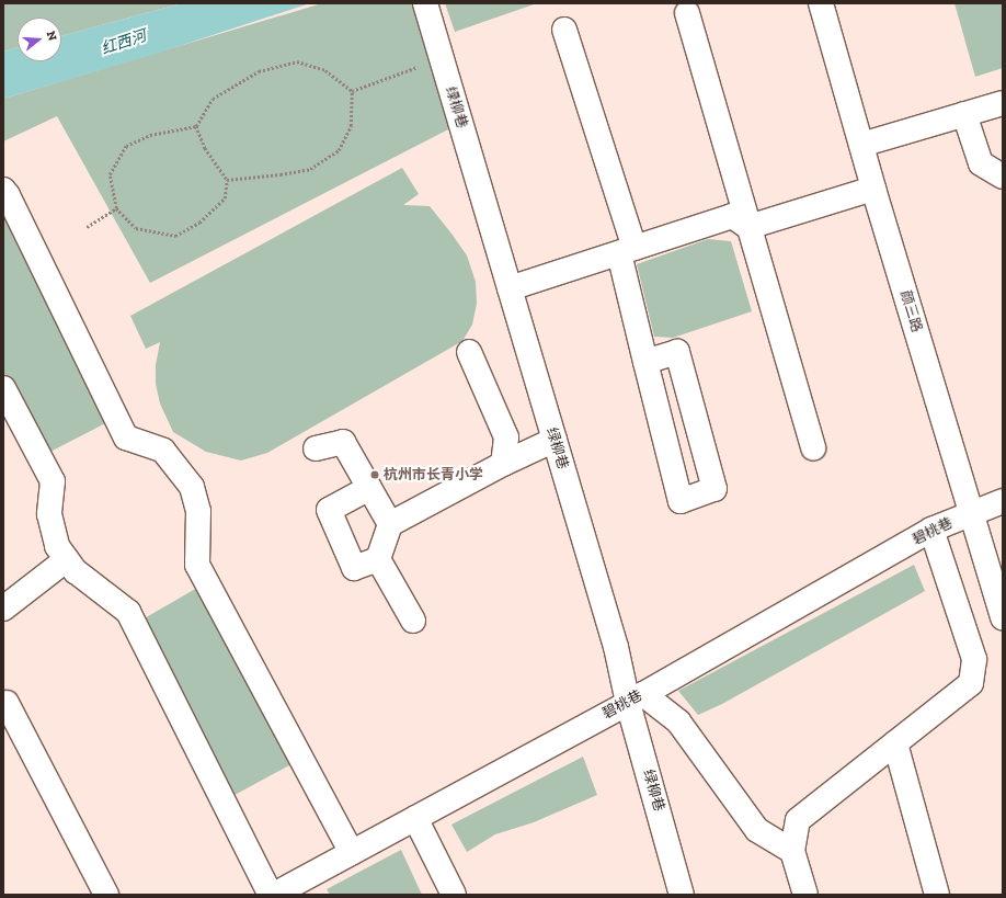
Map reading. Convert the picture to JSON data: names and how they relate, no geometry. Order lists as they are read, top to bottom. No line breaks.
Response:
{"streets":{"street":["绿柳巷","颜三路","碧桃巷"]},"crossings":[["绿柳巷","碧桃巷"],["颜三路","碧桃巷"]],"water":["红西河"],"places":["杭州市长青小学"],"north":"right"}
